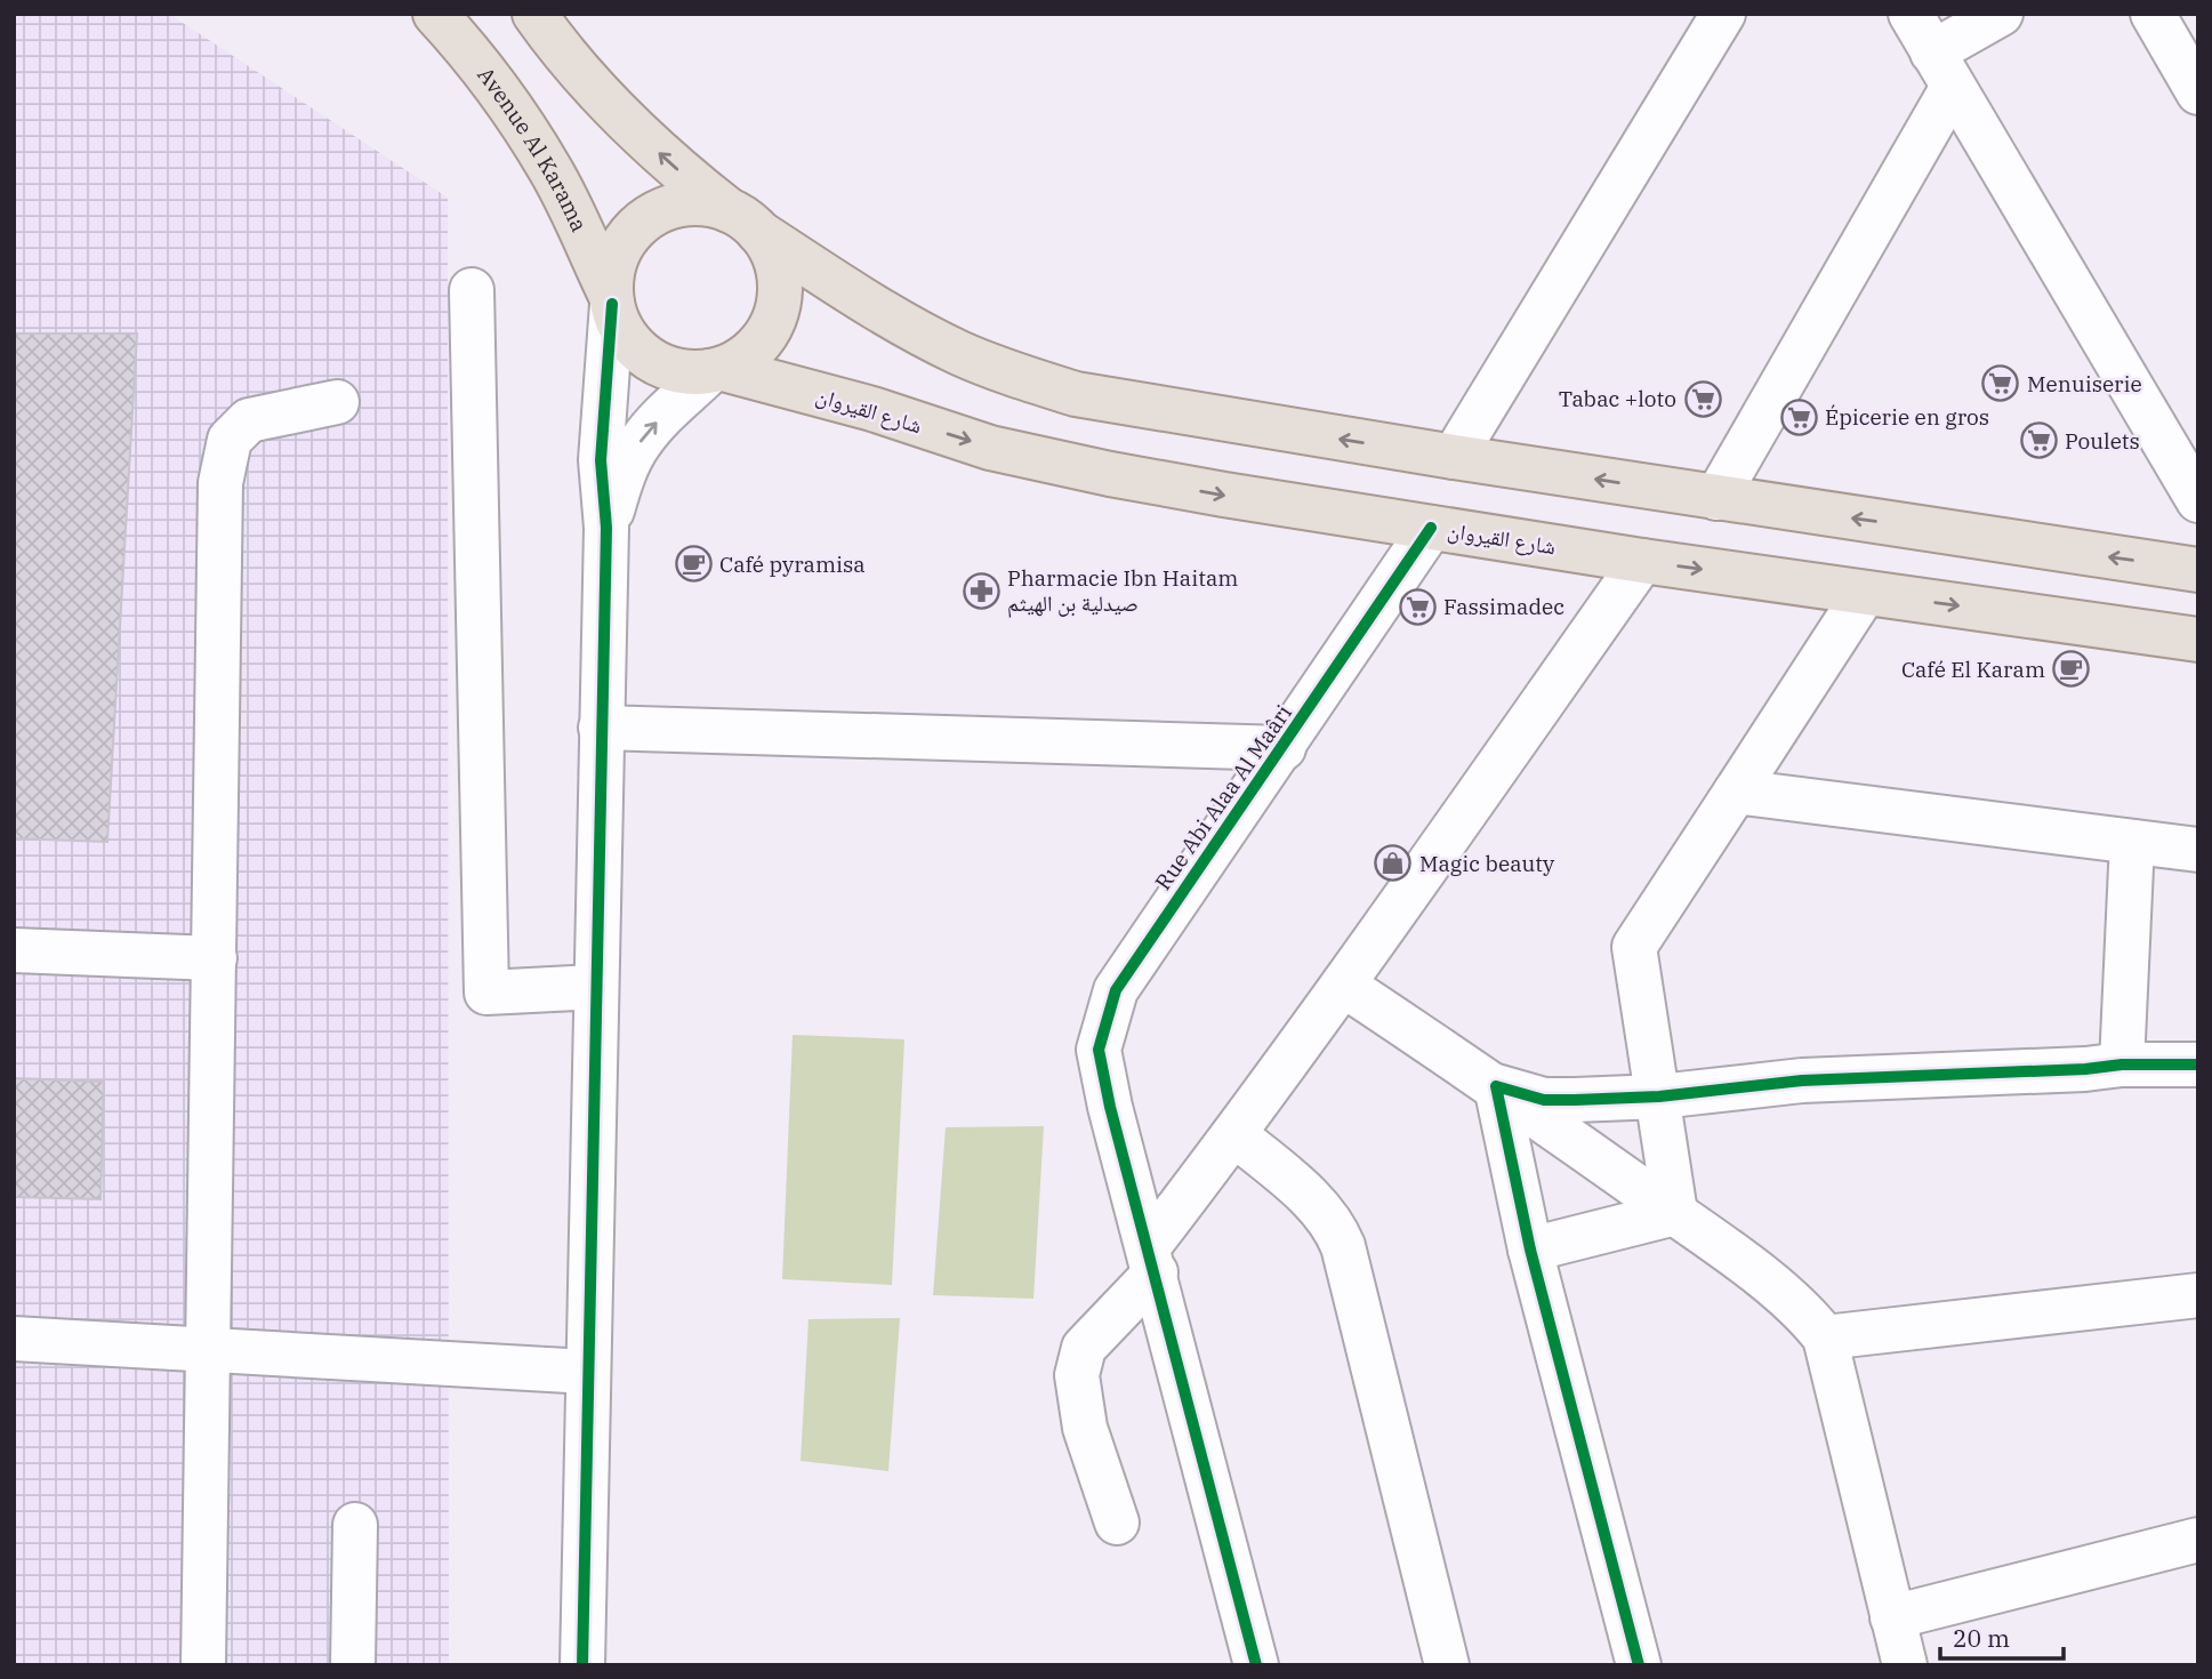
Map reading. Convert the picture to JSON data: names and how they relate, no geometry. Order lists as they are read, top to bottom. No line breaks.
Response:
{"streets":{"main road":["Avenue Al Karama","شارع القيروان"],"street":["Rue Abi Alaa Al Maâri"]},"crossings":[["Avenue Al Karama","شارع القيروان"],["شارع القيروان","Rue Abi Alaa Al Maâri"]],"places":{"supermarket":["Menuiserie","Tabac +loto","Épicerie en gros","Poulets","Fassimadec"],"cafe":["Café pyramisa","Café El Karam"],"pharmacy":["Pharmacie Ibn Haitam صيدلية بن الهيثم"],"shop":["Magic beauty"]},"scale_bar":"20 m"}
